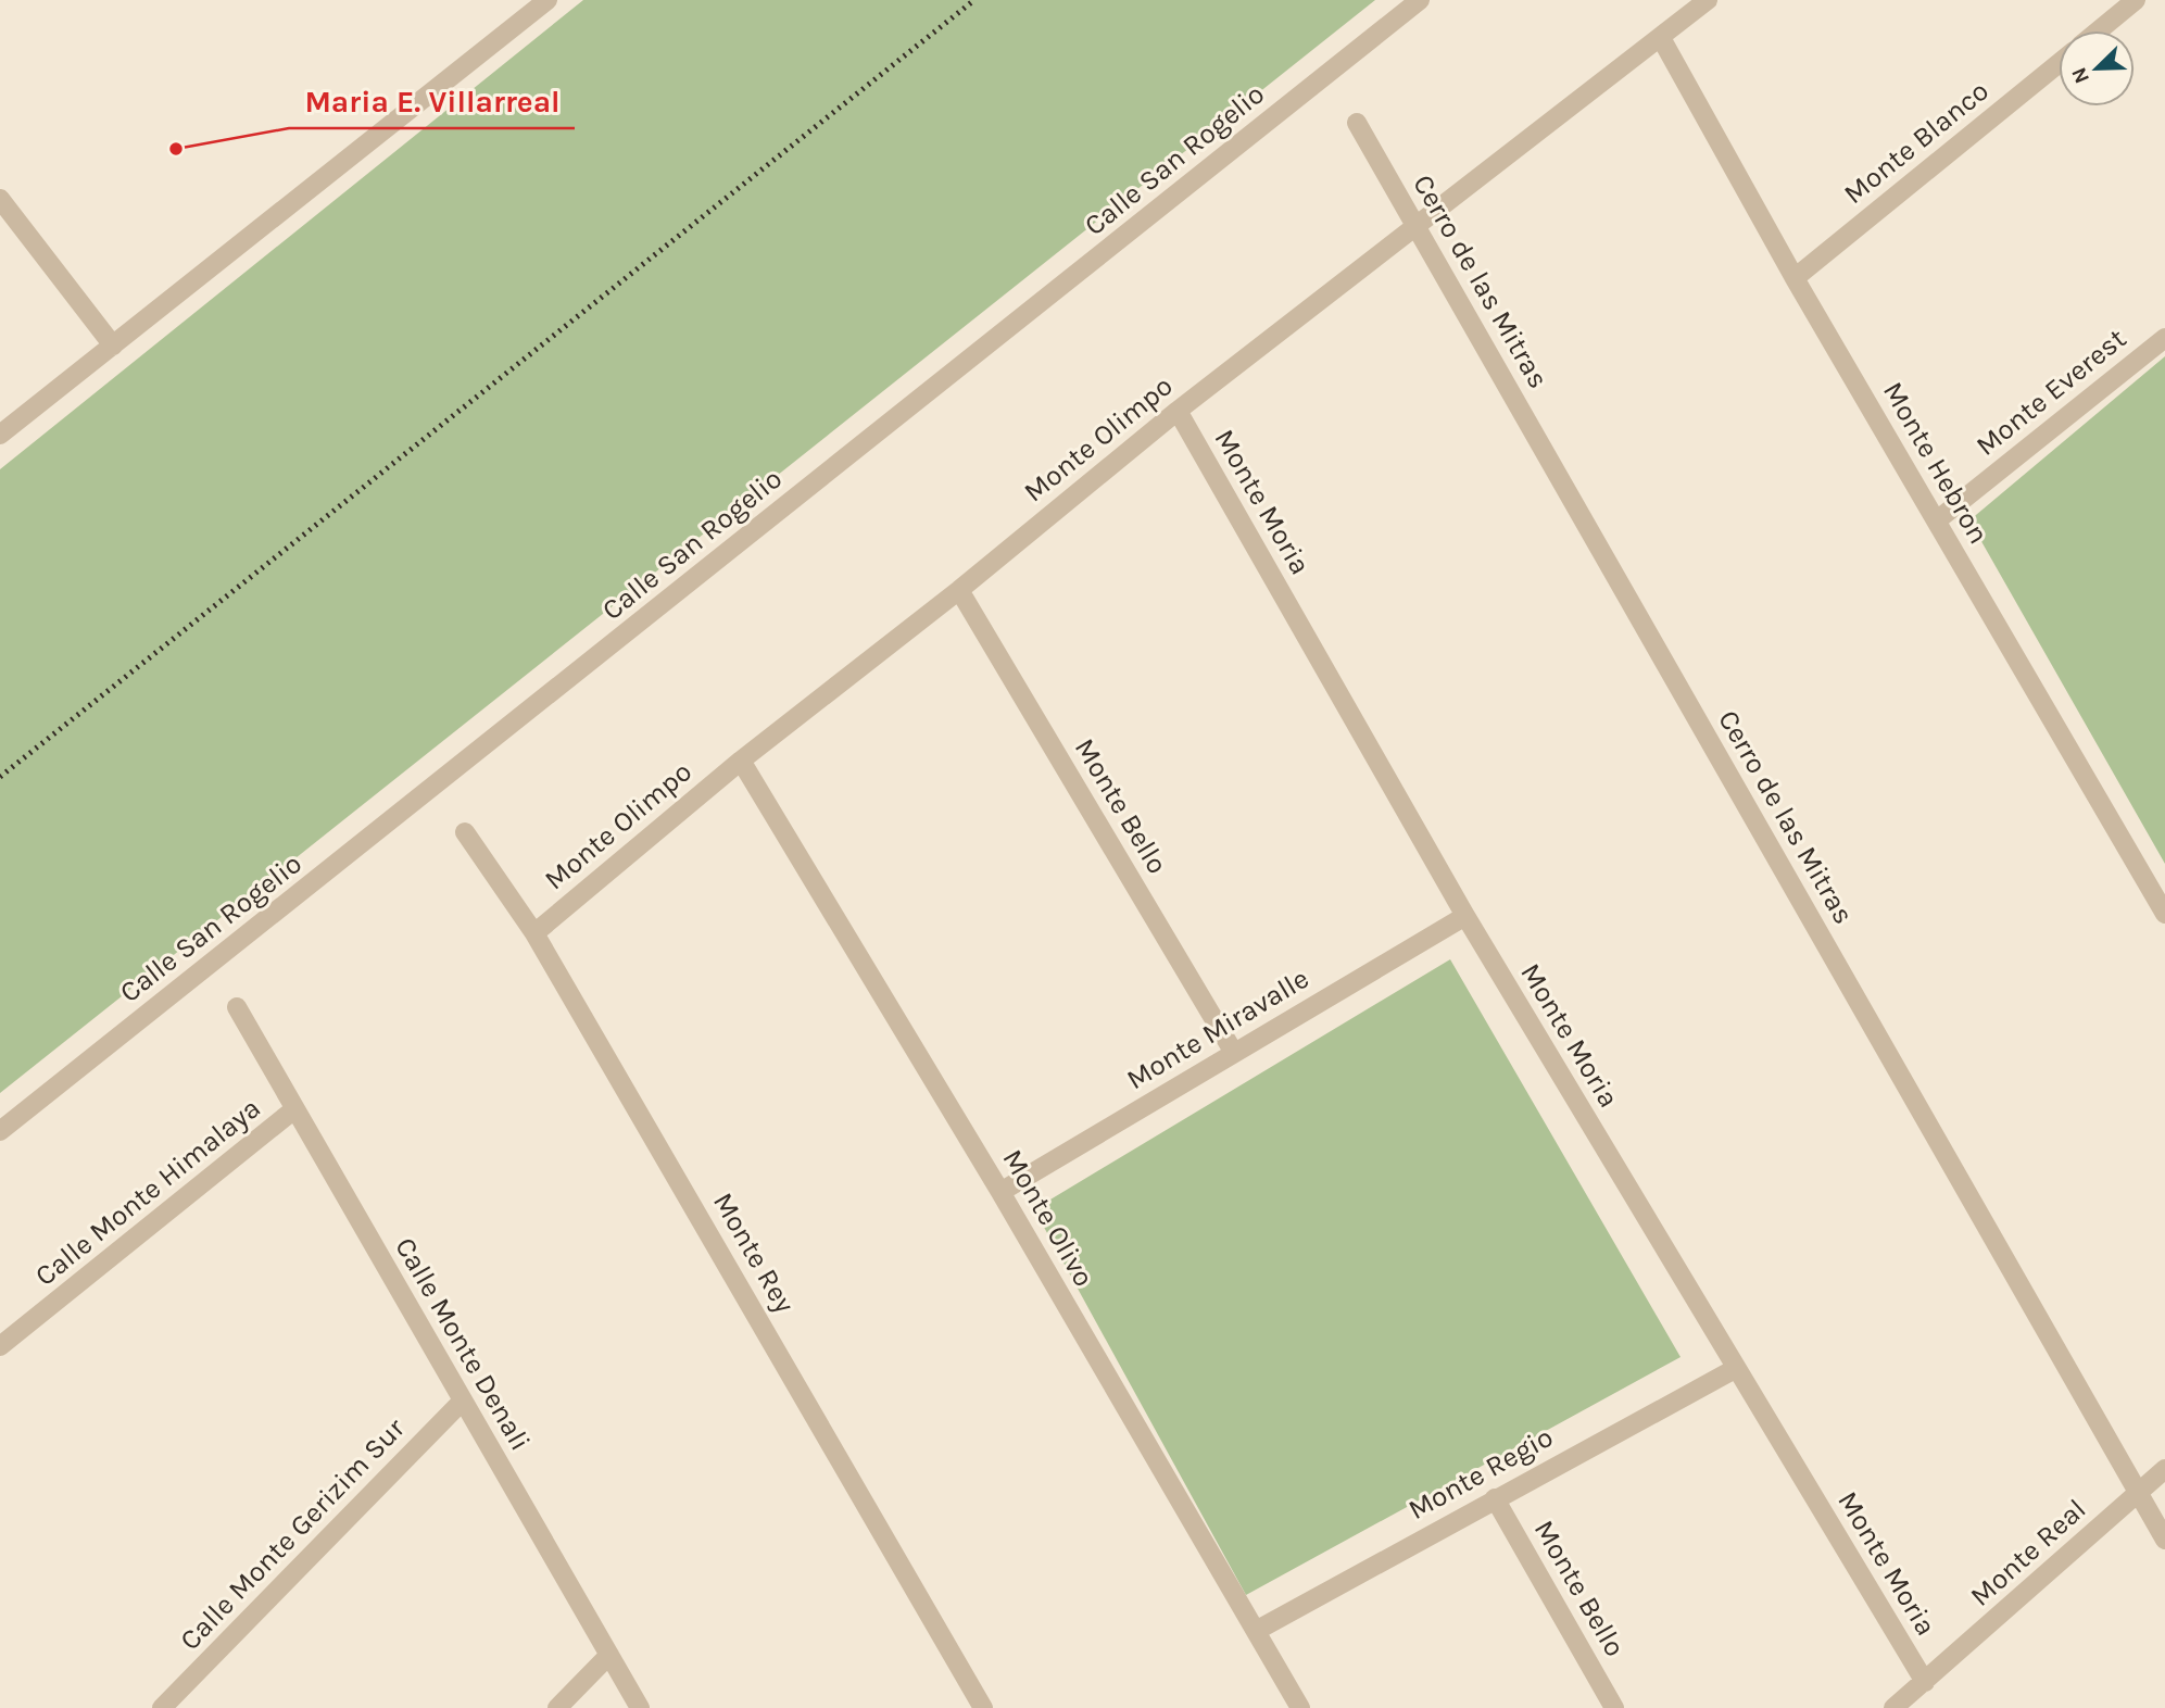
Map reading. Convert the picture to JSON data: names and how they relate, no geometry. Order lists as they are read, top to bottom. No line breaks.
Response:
{"streets":{"street":["Monte Blanco","Calle San Rogelio","Cerro de las Mitras","Monte Everest","Monte Olimpo","Monte Hebron","Monte Moria","Monte Bello","Monte Miravalle","Calle Monte Himalaya","Monte Olivo","Monte Rey","Calle Monte Denali","Monte Regio","Calle Monte Gerizim Sur","Monte Real"]},"crossings":[["Monte Blanco","Monte Hebron"],["Cerro de las Mitras","Monte Olimpo"],["Cerro de las Mitras","Monte Real"],["Monte Everest","Monte Hebron"],["Monte Olimpo","Monte Hebron"],["Monte Olimpo","Monte Moria"],["Monte Olimpo","Monte Bello"],["Monte Olimpo","Monte Olivo"],["Monte Olimpo","Monte Rey"],["Monte Moria","Monte Miravalle"],["Monte Moria","Monte Regio"],["Monte Moria","Monte Real"],["Monte Bello","Monte Miravalle"],["Monte Bello","Monte Regio"],["Monte Miravalle","Monte Olivo"],["Calle Monte Himalaya","Calle Monte Denali"],["Monte Olivo","Monte Regio"],["Calle Monte Denali","Calle Monte Gerizim Sur"]],"places":["Maria E. Villarreal"],"north":"bottom left"}
